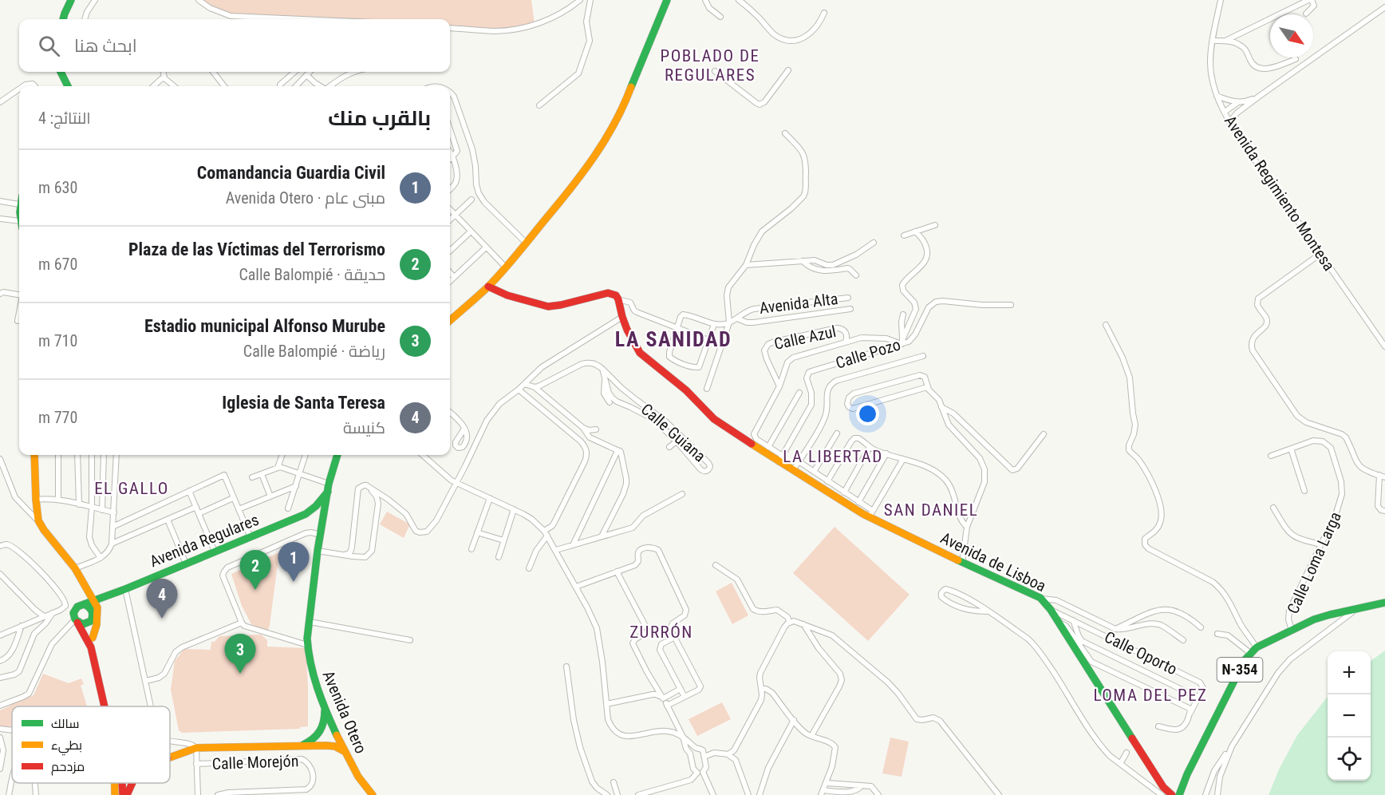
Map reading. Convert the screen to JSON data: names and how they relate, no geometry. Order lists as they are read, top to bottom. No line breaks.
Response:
{"streets":{"main road":["Avenida Regulares","Avenida de Lisboa","N-354","Avenida Otero"],"street":["Avenida Regimiento Montesa","Avenida Alta","Calle Azul","Calle Pozo","Calle Guiana","Calle Loma Larga","Calle Oporto","Calle Morejón"]},"crossings":[["Calle Pozo","Avenida de Lisboa"],["Avenida Regulares","Avenida Otero"],["Avenida de Lisboa","Calle Oporto"],["Calle Loma Larga","N-354"]],"districts":["POBLADO DE REGULARES","LA SANIDAD","LA LIBERTAD","EL GALLO","SAN DANIEL","ZURRÓN","LOMA DEL PEZ"],"legend":["سالك","بطيء","مزدحم"],"north":"bottom right","page":{"search":"ابحث هنا","heading":["بالقرب منك","النتائج: 4"],"list":[{"mark":"1","name":"Comandancia Guardia Civil","note":"مبنى عام · Avenida Otero","value":"630 m"},{"mark":"2","name":"Plaza de las Víctimas del Terrorismo","note":"حديقة · Calle Balompié","value":"670 m"},{"mark":"3","name":"Estadio municipal Alfonso Murube","note":"رياضة · Calle Balompié","value":"710 m"},{"mark":"4","name":"Iglesia de Santa Teresa","note":"كنيسة","value":"770 m"}],"pins":["1","2","4","3"],"map_buttons":["+","−"]}}
